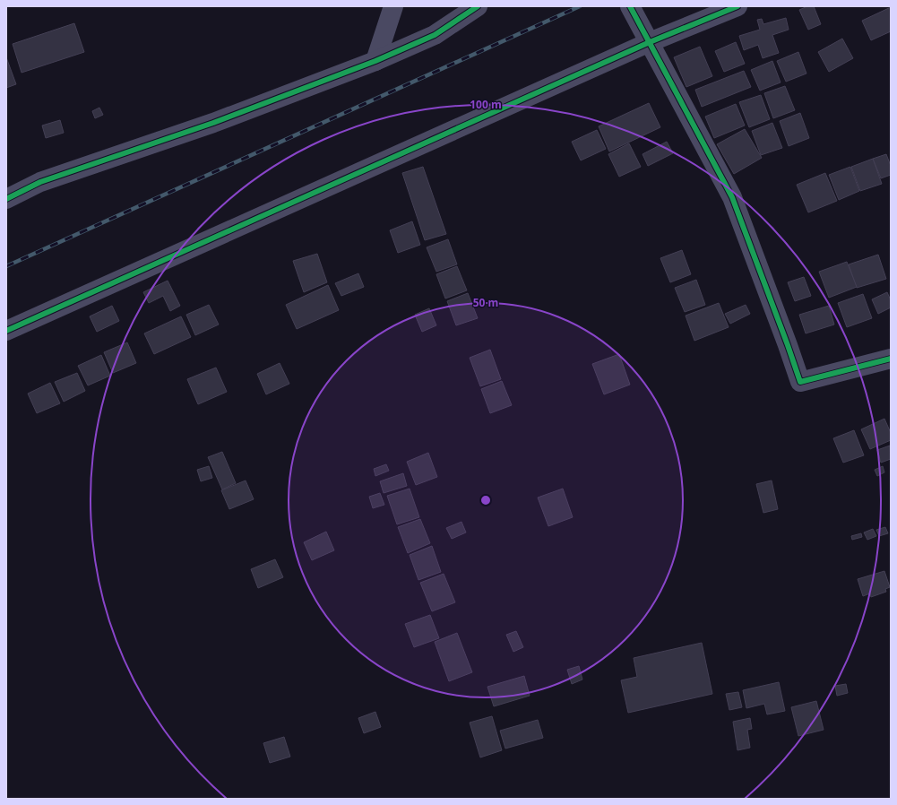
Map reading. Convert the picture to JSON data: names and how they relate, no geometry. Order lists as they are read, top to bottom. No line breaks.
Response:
{"rings":["100 m","50 m"]}
